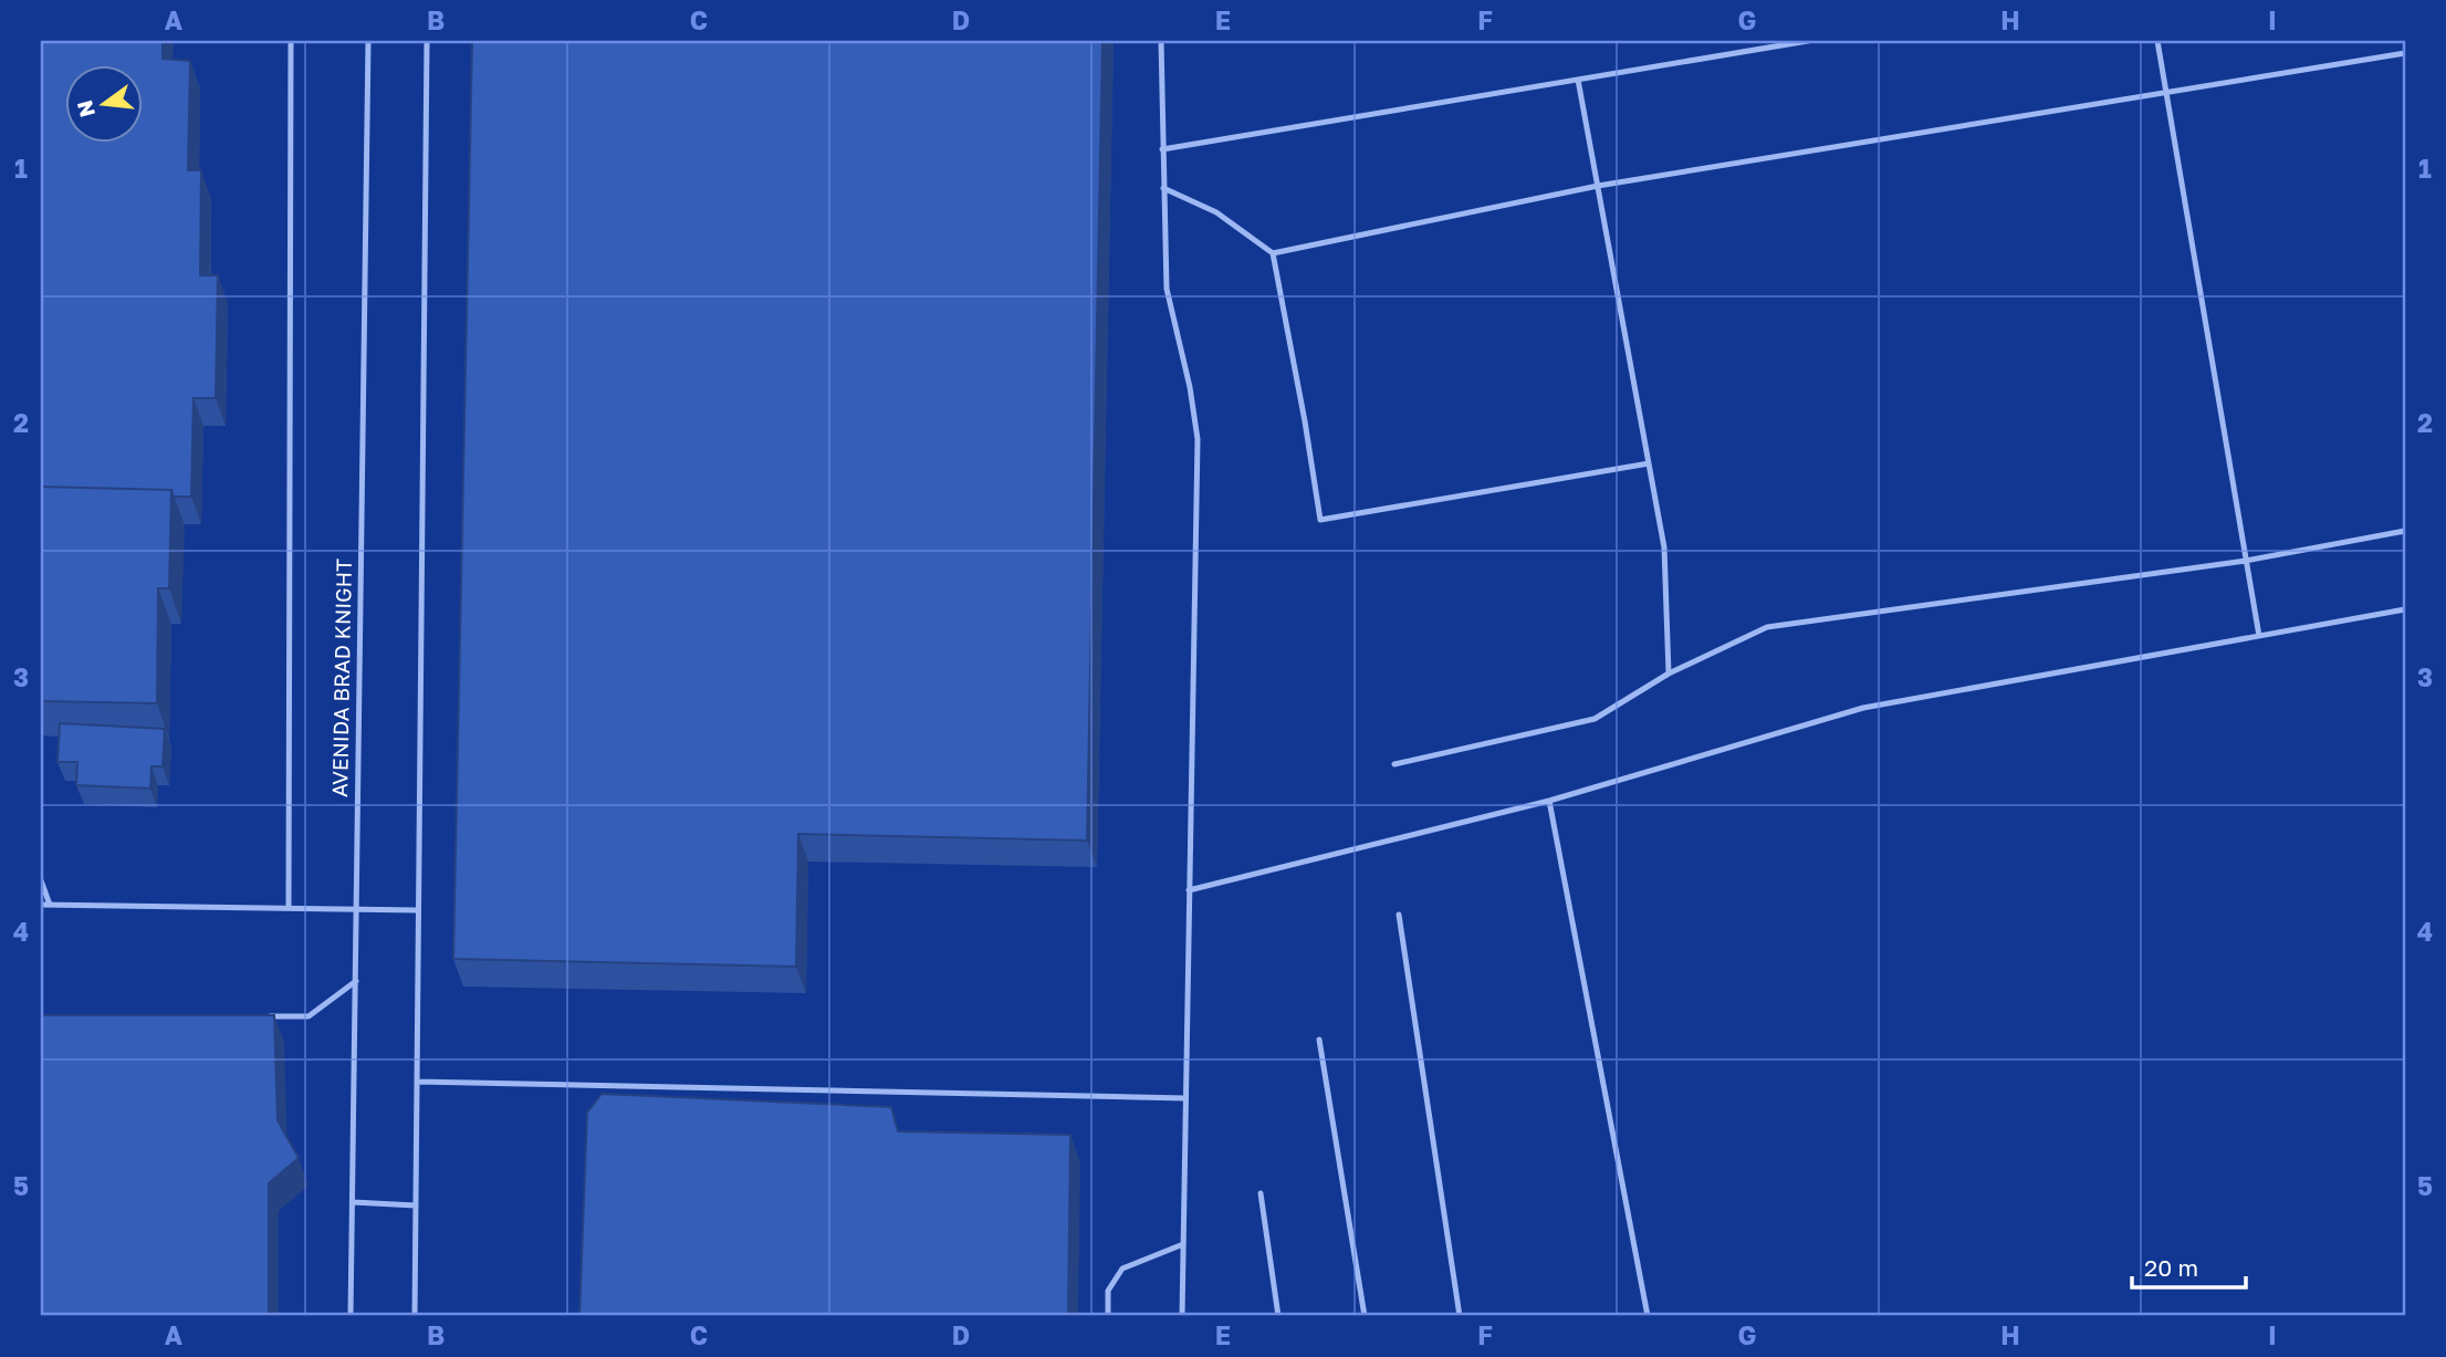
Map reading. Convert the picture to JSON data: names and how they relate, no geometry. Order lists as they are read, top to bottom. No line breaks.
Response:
{"streets":{"lane":["AVENIDA BRAD KNIGHT"]},"scale_bar":"20 m","north":"left","grid":{"columns":["A","B","C","D","E","F","G","H","I"],"rows":["1","2","3","4","5"]}}
